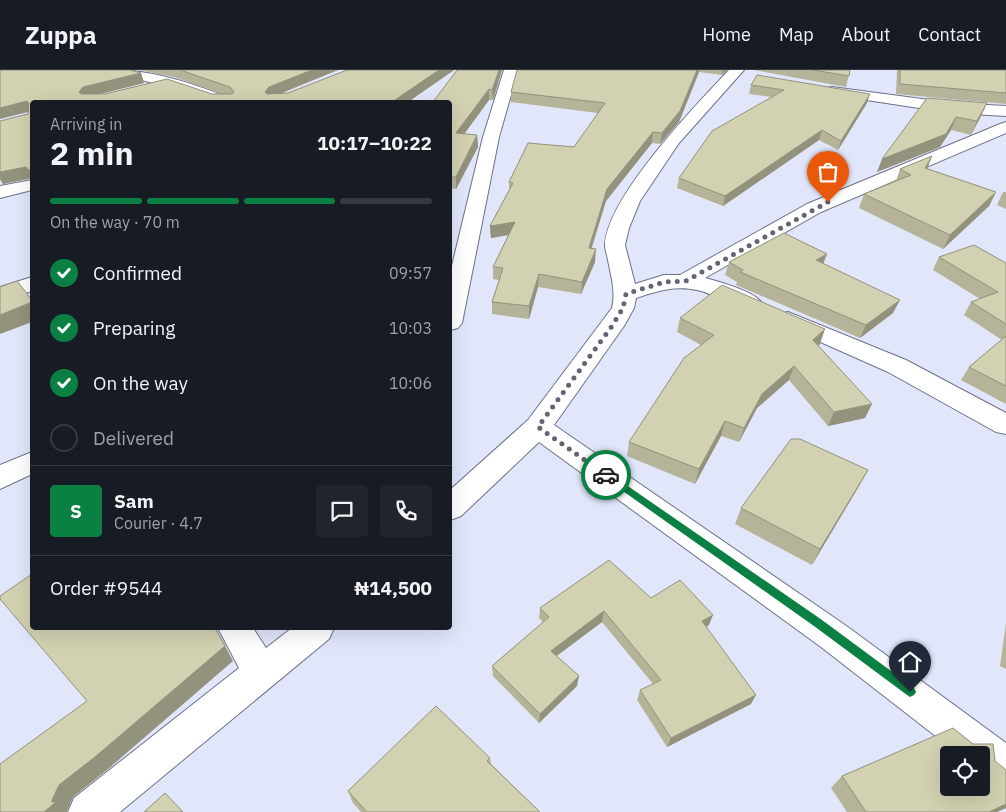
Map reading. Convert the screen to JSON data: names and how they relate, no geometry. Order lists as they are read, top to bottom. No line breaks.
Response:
{"page":{"header":"Zuppa","nav":["Home","Map","About","Contact"],"heading":["2 min","Arriving in","10:17–10:22"],"panel":["Sam","Courier · 4.7","Order #9544","₦14,500"],"bar":"On the way · 70 m","list":[["Confirmed","09:57"],["Preparing","10:03"],["On the way","10:06"],"Delivered"],"round":"S"}}
